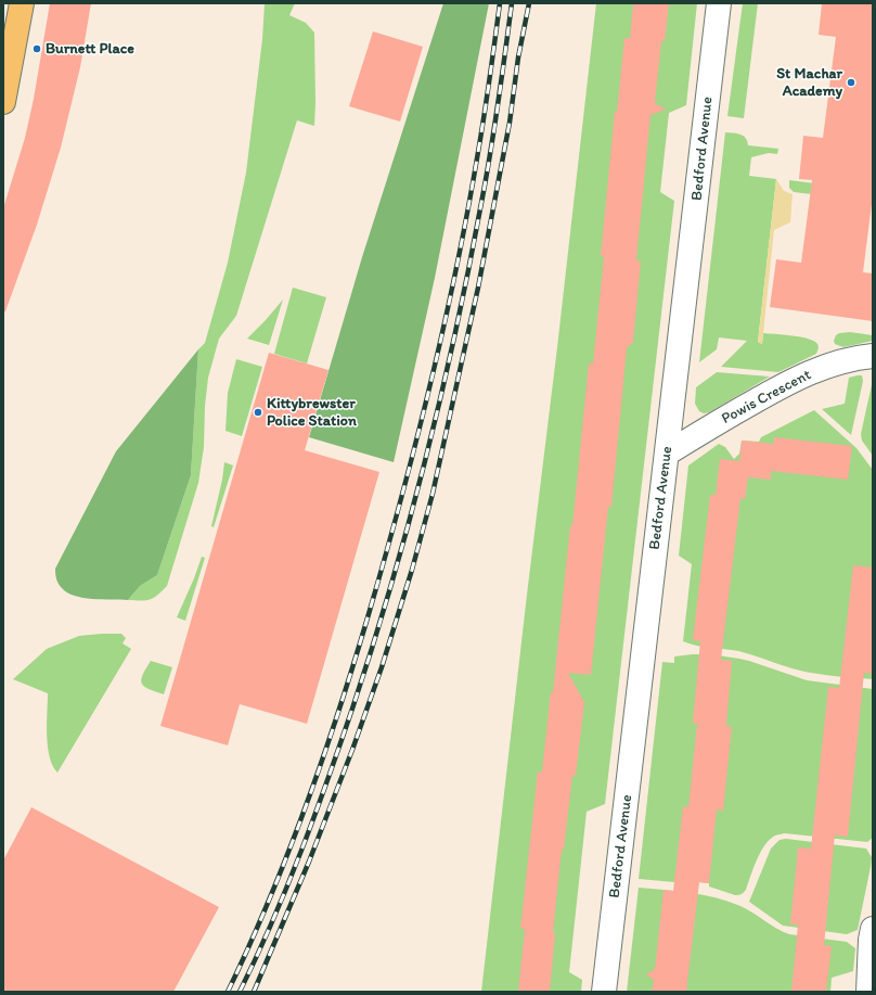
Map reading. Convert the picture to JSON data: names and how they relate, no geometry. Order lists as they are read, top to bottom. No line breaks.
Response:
{"streets":{"street":["Bedford Avenue","Powis Crescent"]},"crossings":[["Bedford Avenue","Powis Crescent"]],"places":["Burnett Place","St Machar Academy","Kittybrewster Police Station"]}
